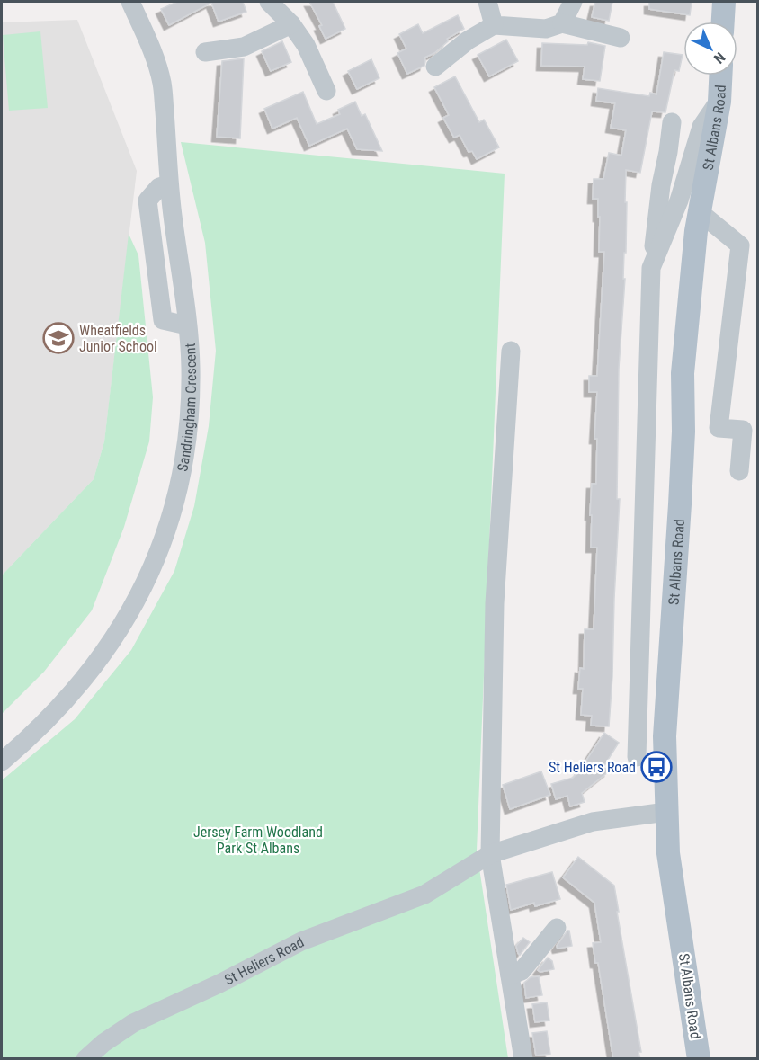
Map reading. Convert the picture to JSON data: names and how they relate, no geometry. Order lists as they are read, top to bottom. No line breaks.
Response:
{"streets":{"main road":["St Albans Road"],"street":["Sandringham Crescent","St Heliers Road"]},"crossings":[["St Albans Road","St Heliers Road"]],"parks":["Jersey Farm Woodland Park St Albans"],"places":{"school or university":["Wheatfields Junior School"],"bus stop":["St Heliers Road"]},"north":"bottom right"}
